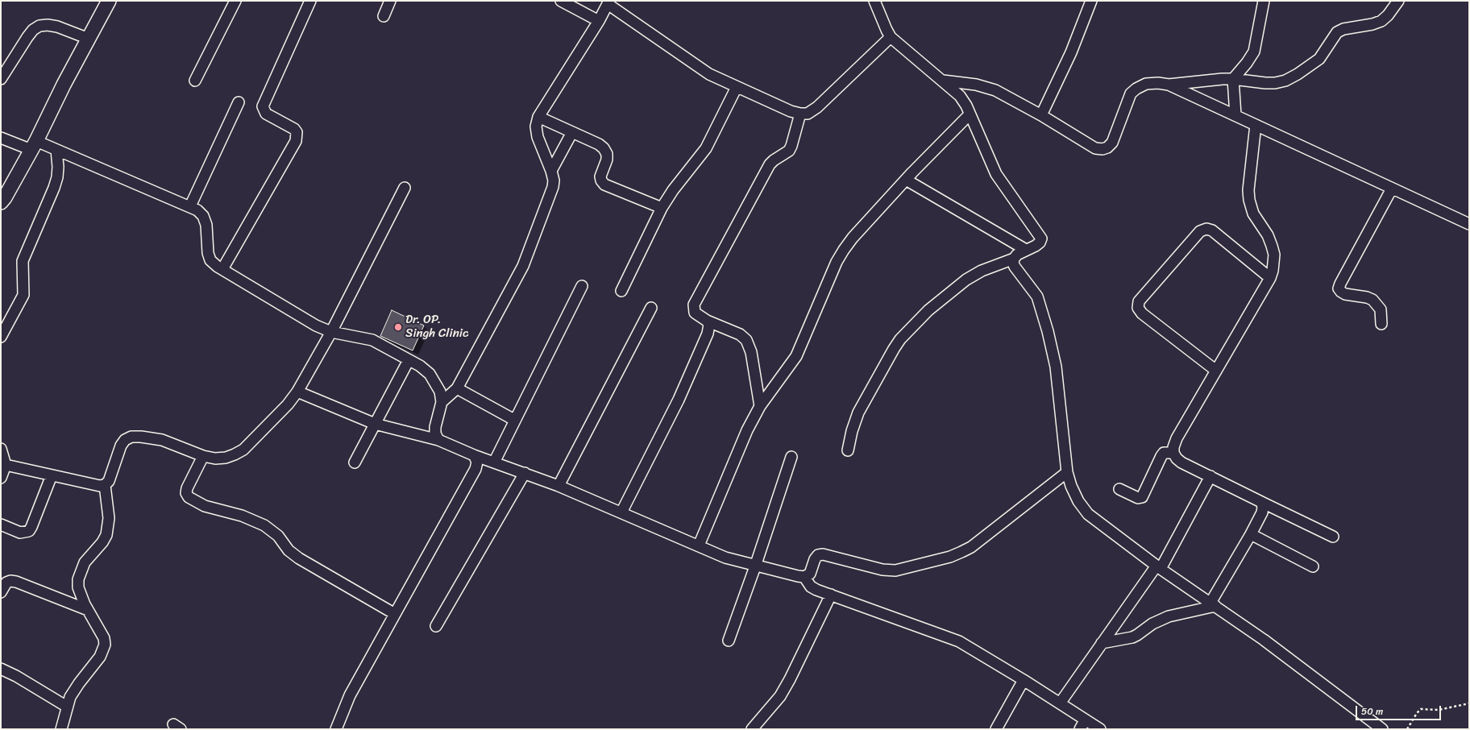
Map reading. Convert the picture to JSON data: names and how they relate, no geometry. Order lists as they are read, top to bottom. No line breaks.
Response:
{"places":["Dr. OP. Singh Clinic"],"scale_bar":"50 m"}
